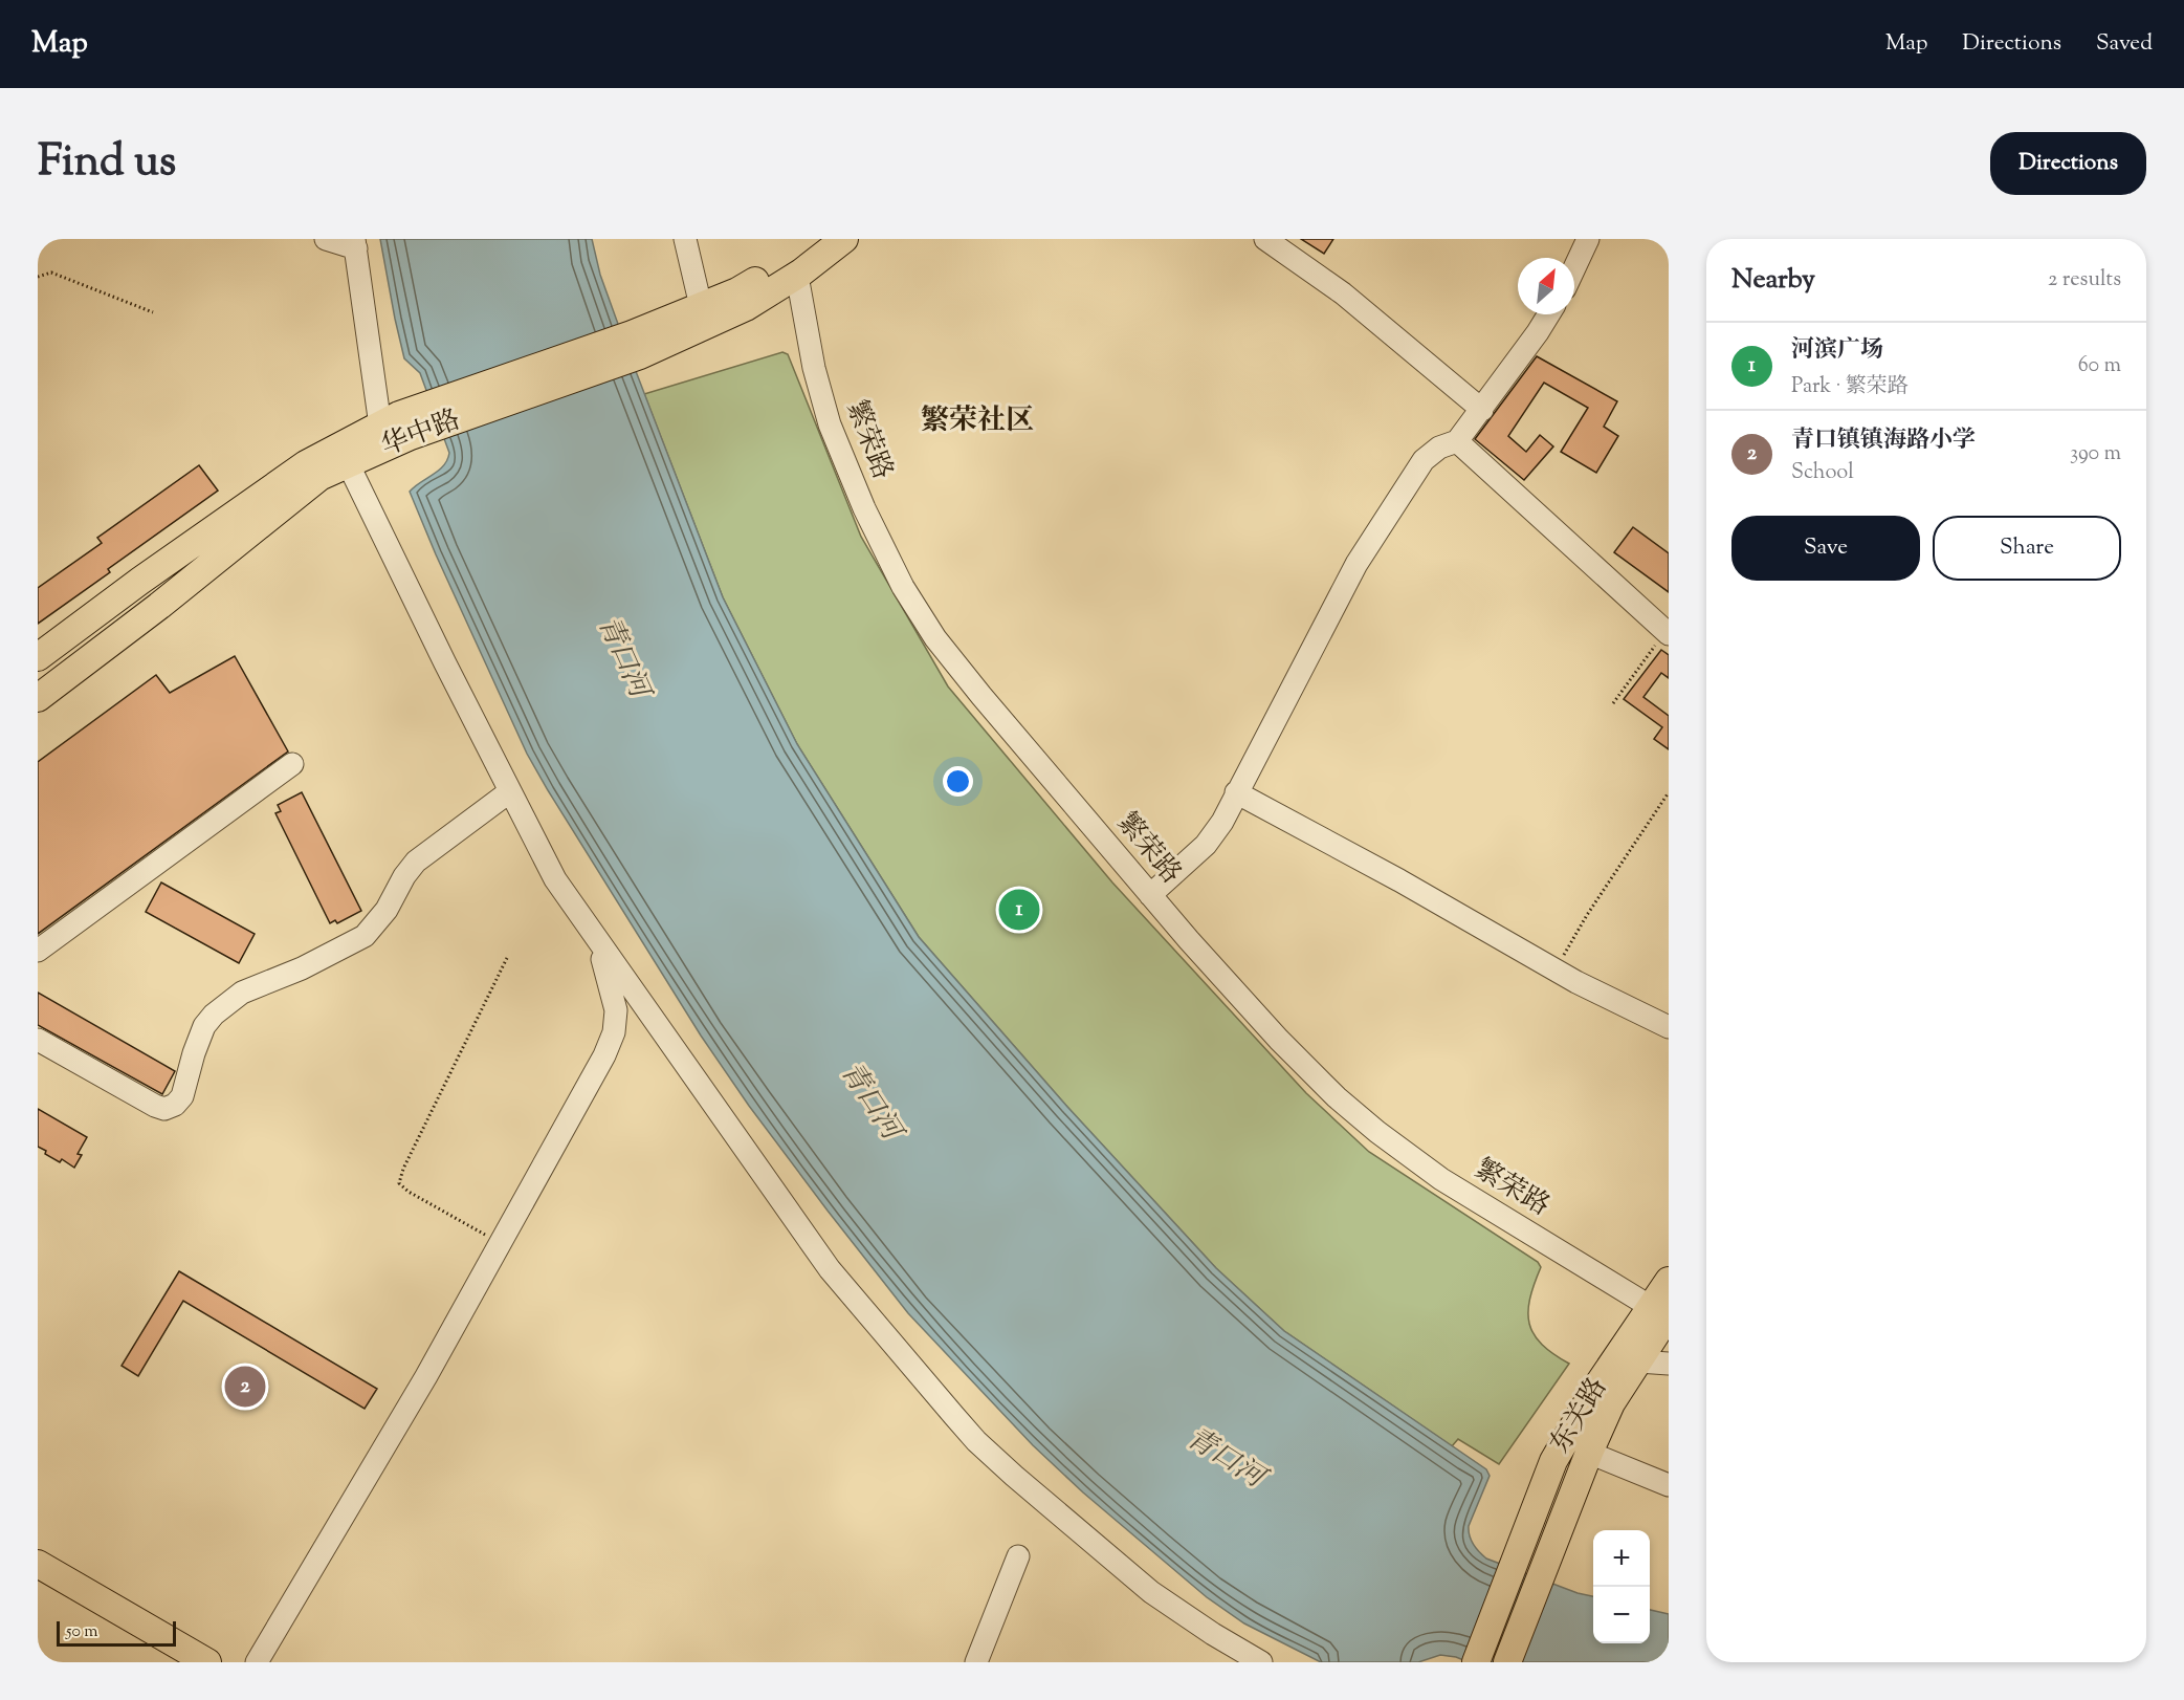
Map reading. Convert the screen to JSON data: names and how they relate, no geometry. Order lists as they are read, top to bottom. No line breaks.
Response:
{"streets":{"main road":["华中路","东关路"],"street":["繁荣路"]},"crossings":[["华中路","繁荣路"],["繁荣路","东关路"]],"districts":["繁荣社区"],"water":["青口河"],"scale_bar":"50 m","north":"top right","page":{"header":"Map","nav":["Map","Directions","Saved"],"title":"Find us","buttons":["Directions",["Save","Share"]],"heading":["Nearby","2 results"],"list":[{"mark":"1","name":"河滨广场","note":"Park · 繁荣路","value":"60 m"},{"mark":"2","name":"青口镇镇海路小学","note":"School","value":"390 m"}],"pins":["1","2"],"map_buttons":["+","−"],"scale":"50 m"}}
